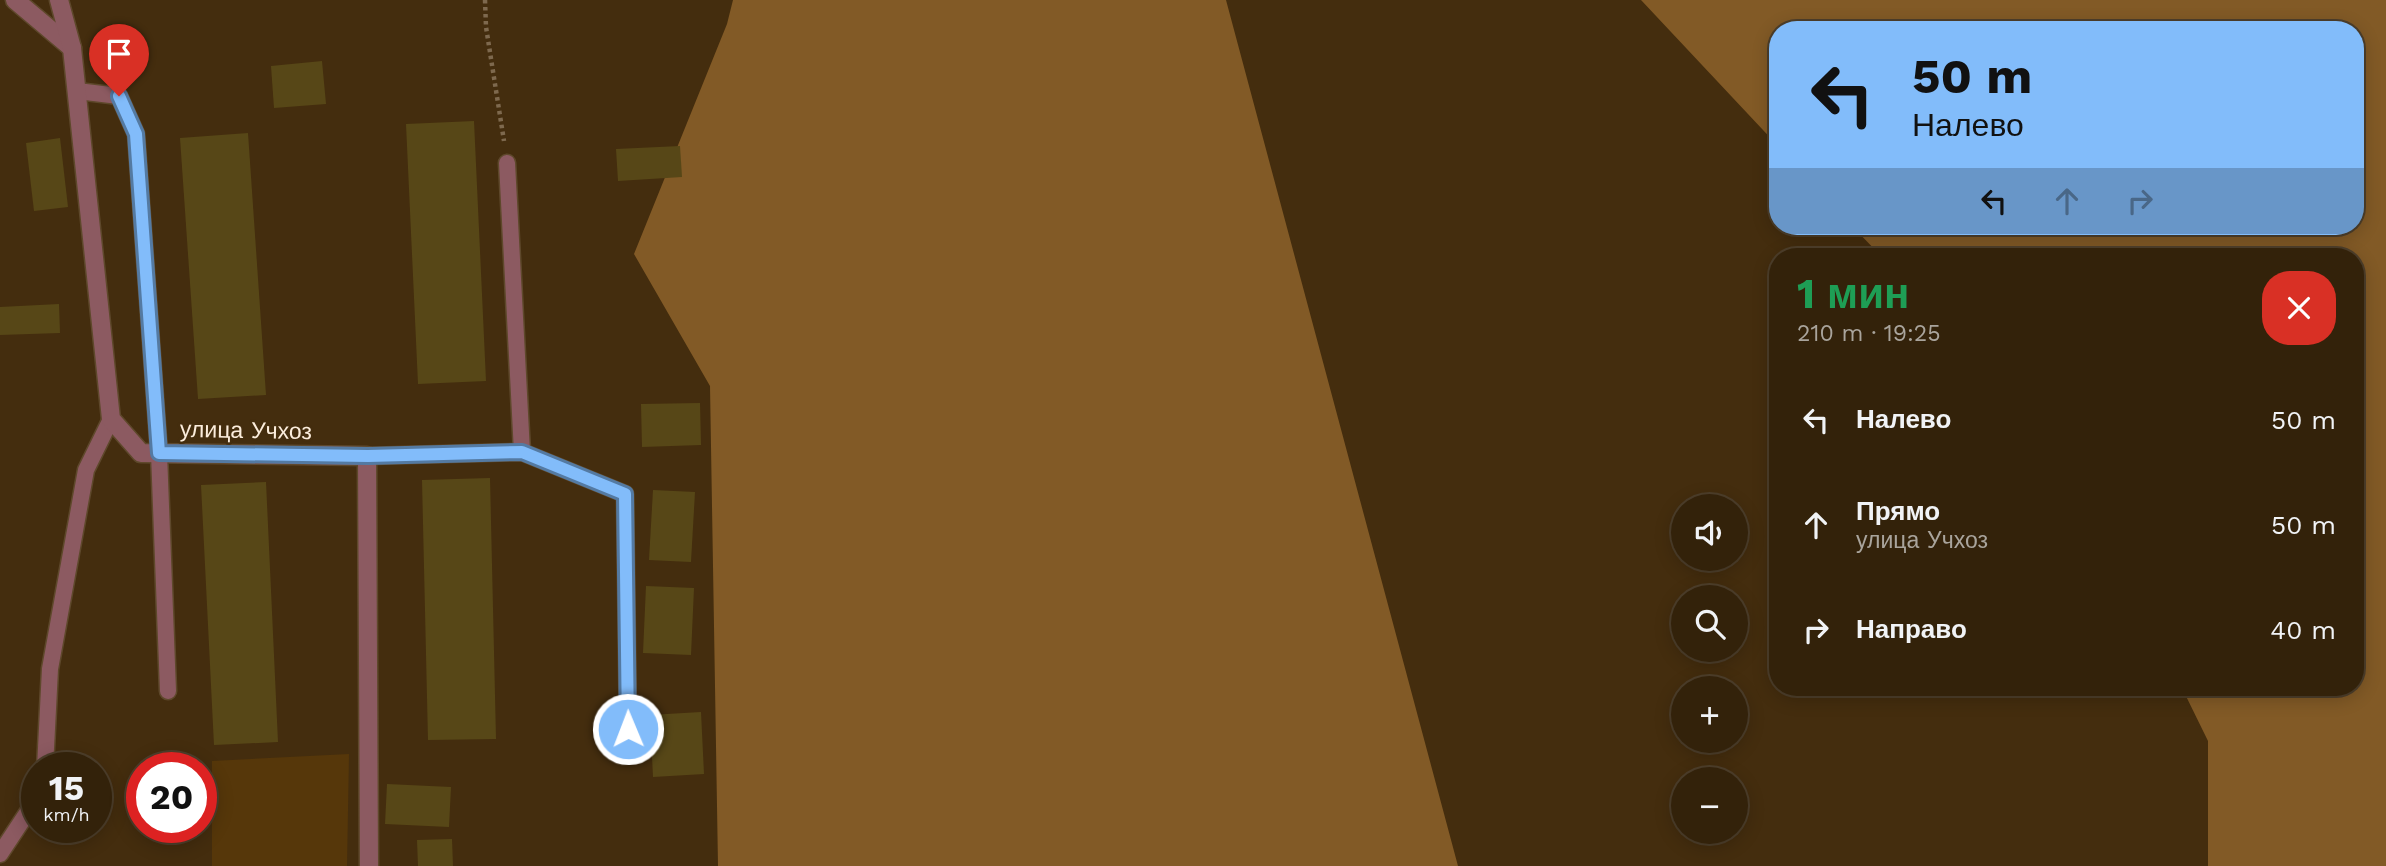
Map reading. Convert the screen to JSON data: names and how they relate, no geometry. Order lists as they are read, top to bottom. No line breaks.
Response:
{"streets":{"street":["улица Учхоз"]},"page":{"turn":["50 m","Налево"],"heading":["1 мин","210 m · 19:25"],"list":[{"name":"Налево","value":"50 m"},{"name":"Прямо","note":"улица Учхоз","value":"50 m"},{"name":"Направо","value":"40 m"}],"map_buttons":["+","−"],"speed":"15 km/h","limit":"20"}}
